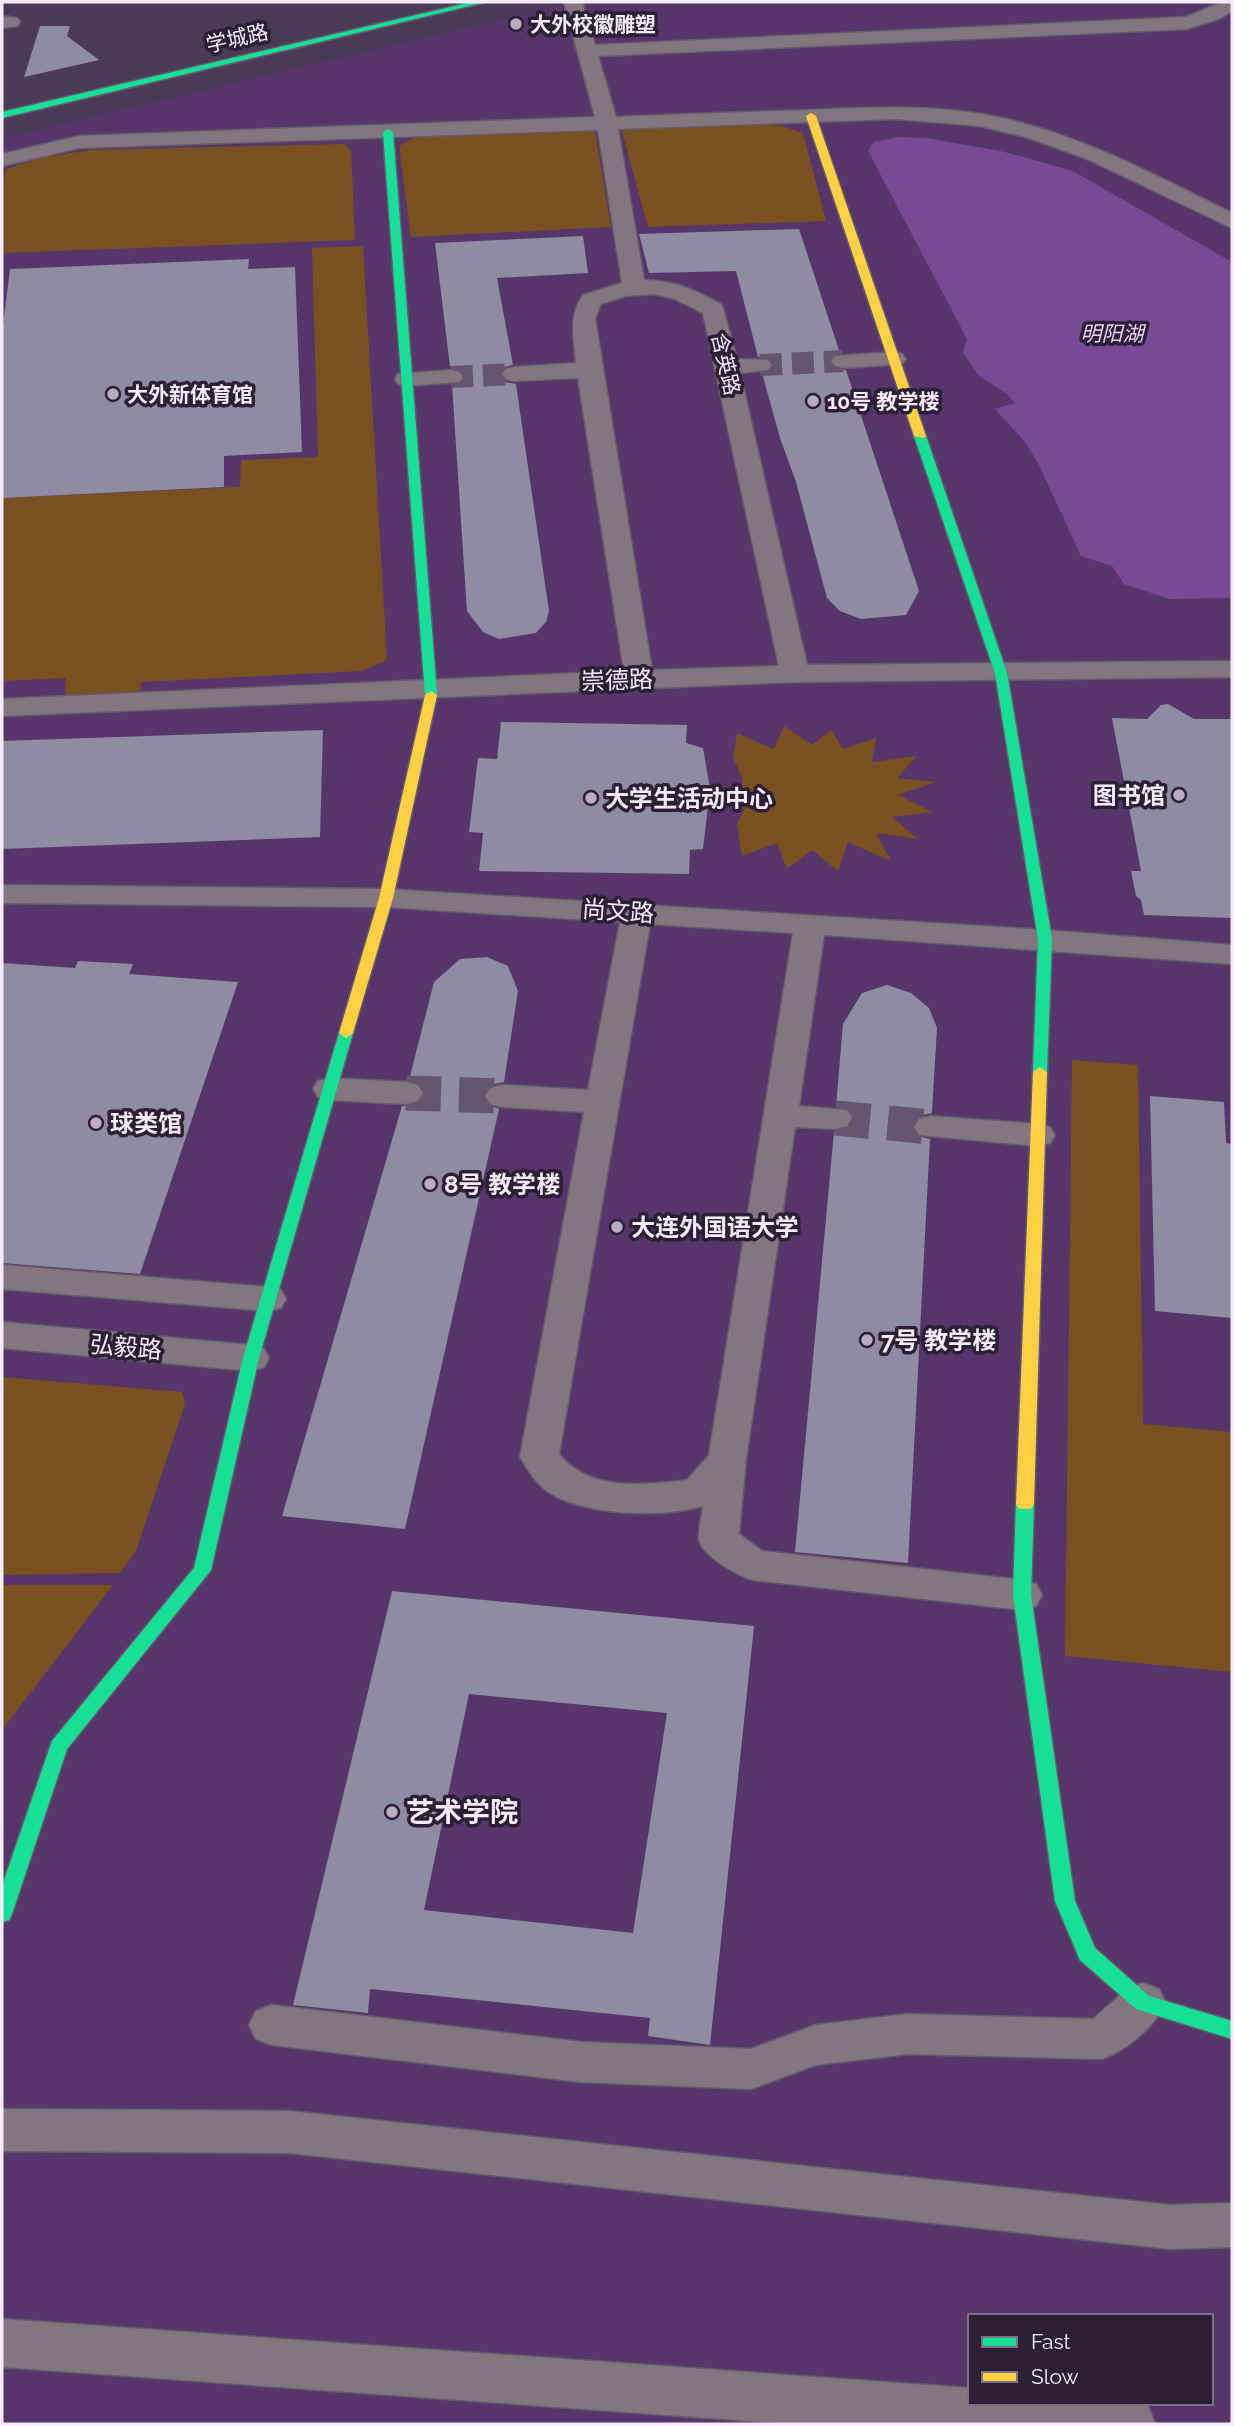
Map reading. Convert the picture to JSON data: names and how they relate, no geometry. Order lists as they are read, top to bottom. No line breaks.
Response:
{"streets":{"street":["学城路","含英路","崇德路","尚文路","弘毅路"]},"crossings":[["含英路","崇德路"]],"water":["明阳湖"],"places":["大外校徽雕塑","大外新体育馆","10号 教学楼","图书馆","大学生活动中心","球类馆","8号 教学楼","大连外国语大学","7号 教学楼","艺术学院"],"legend":["Fast","Slow"]}
